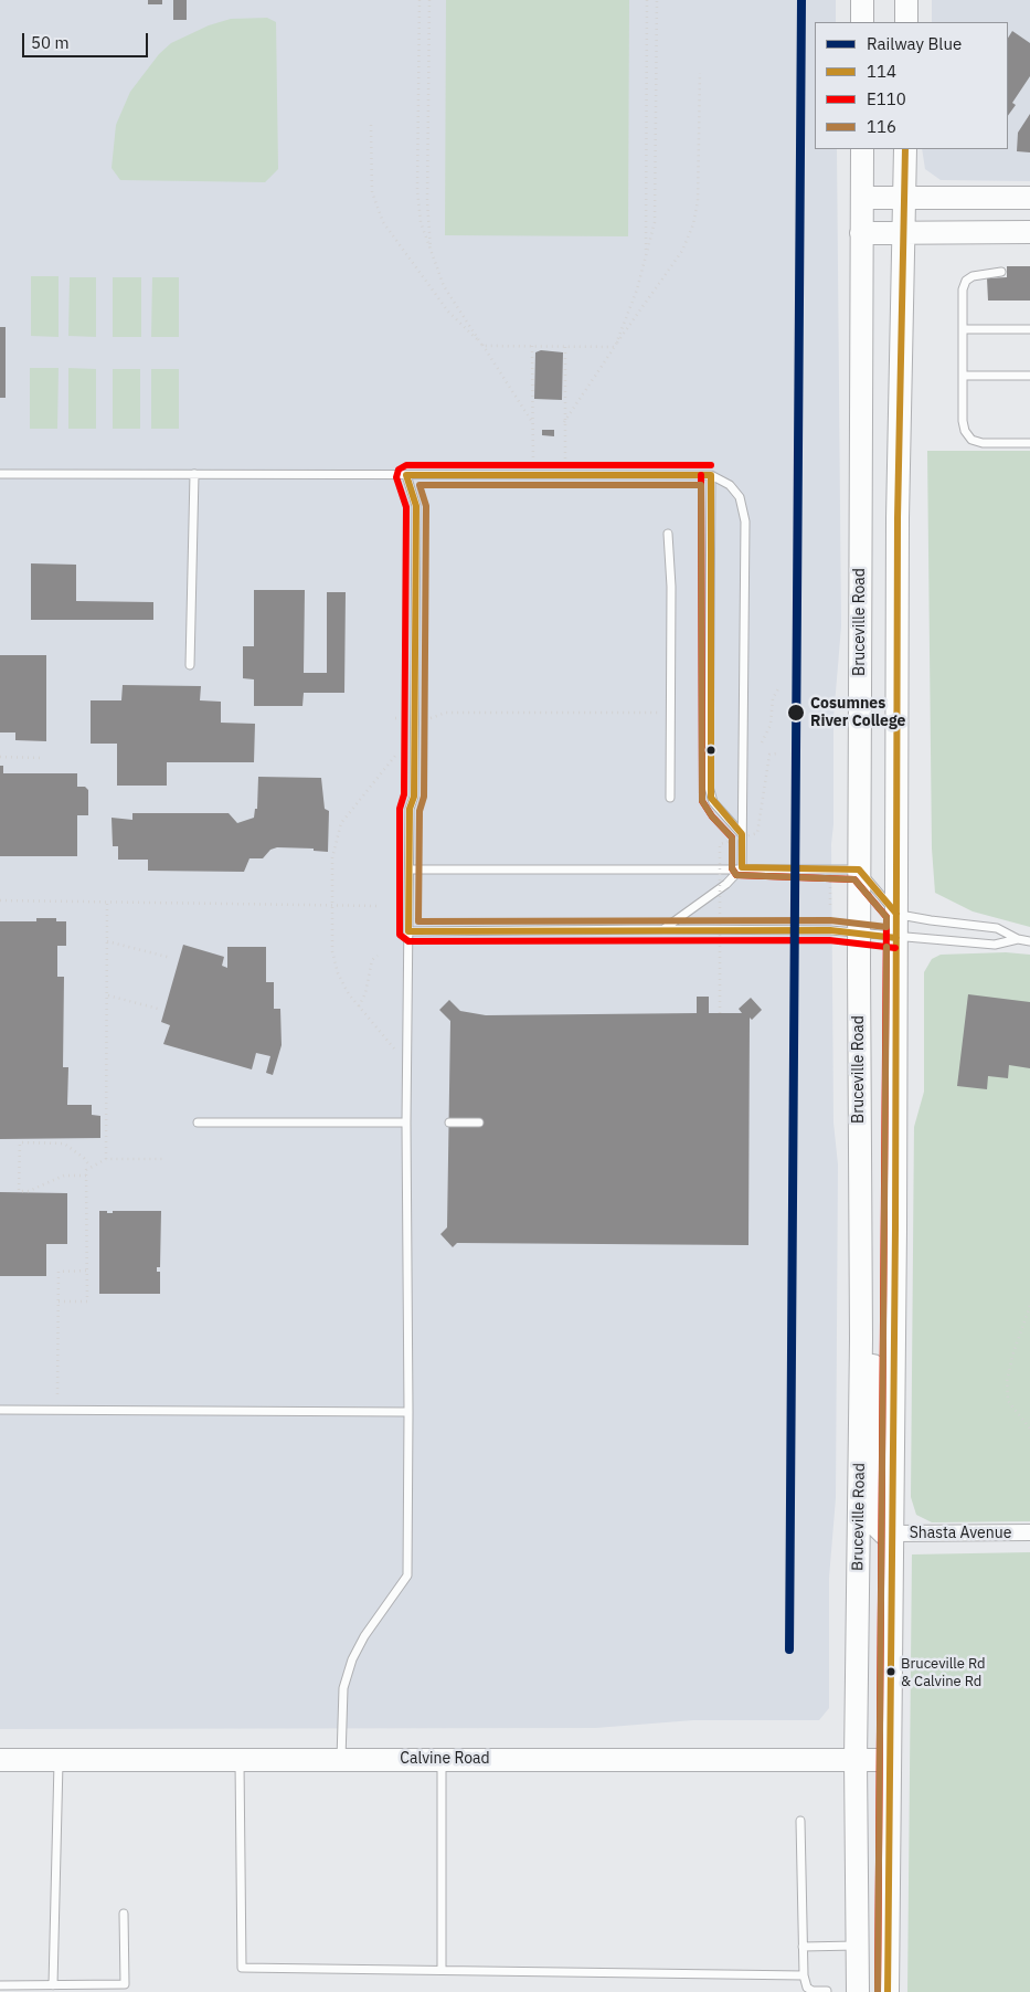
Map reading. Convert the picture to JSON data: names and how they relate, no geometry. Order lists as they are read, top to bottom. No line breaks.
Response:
{"streets":{"main road":["Bruceville Road","Calvine Road"],"street":["Shasta Avenue"]},"crossings":[["Bruceville Road","Calvine Road"]],"places":["Cosumnes River College","Bruceville Rd & Calvine Rd"],"lines":["rail line Blue","transit line 114","transit line E110","transit line 116"],"legend":["Railway Blue","114","E110","116"],"scale_bar":"50 m"}
